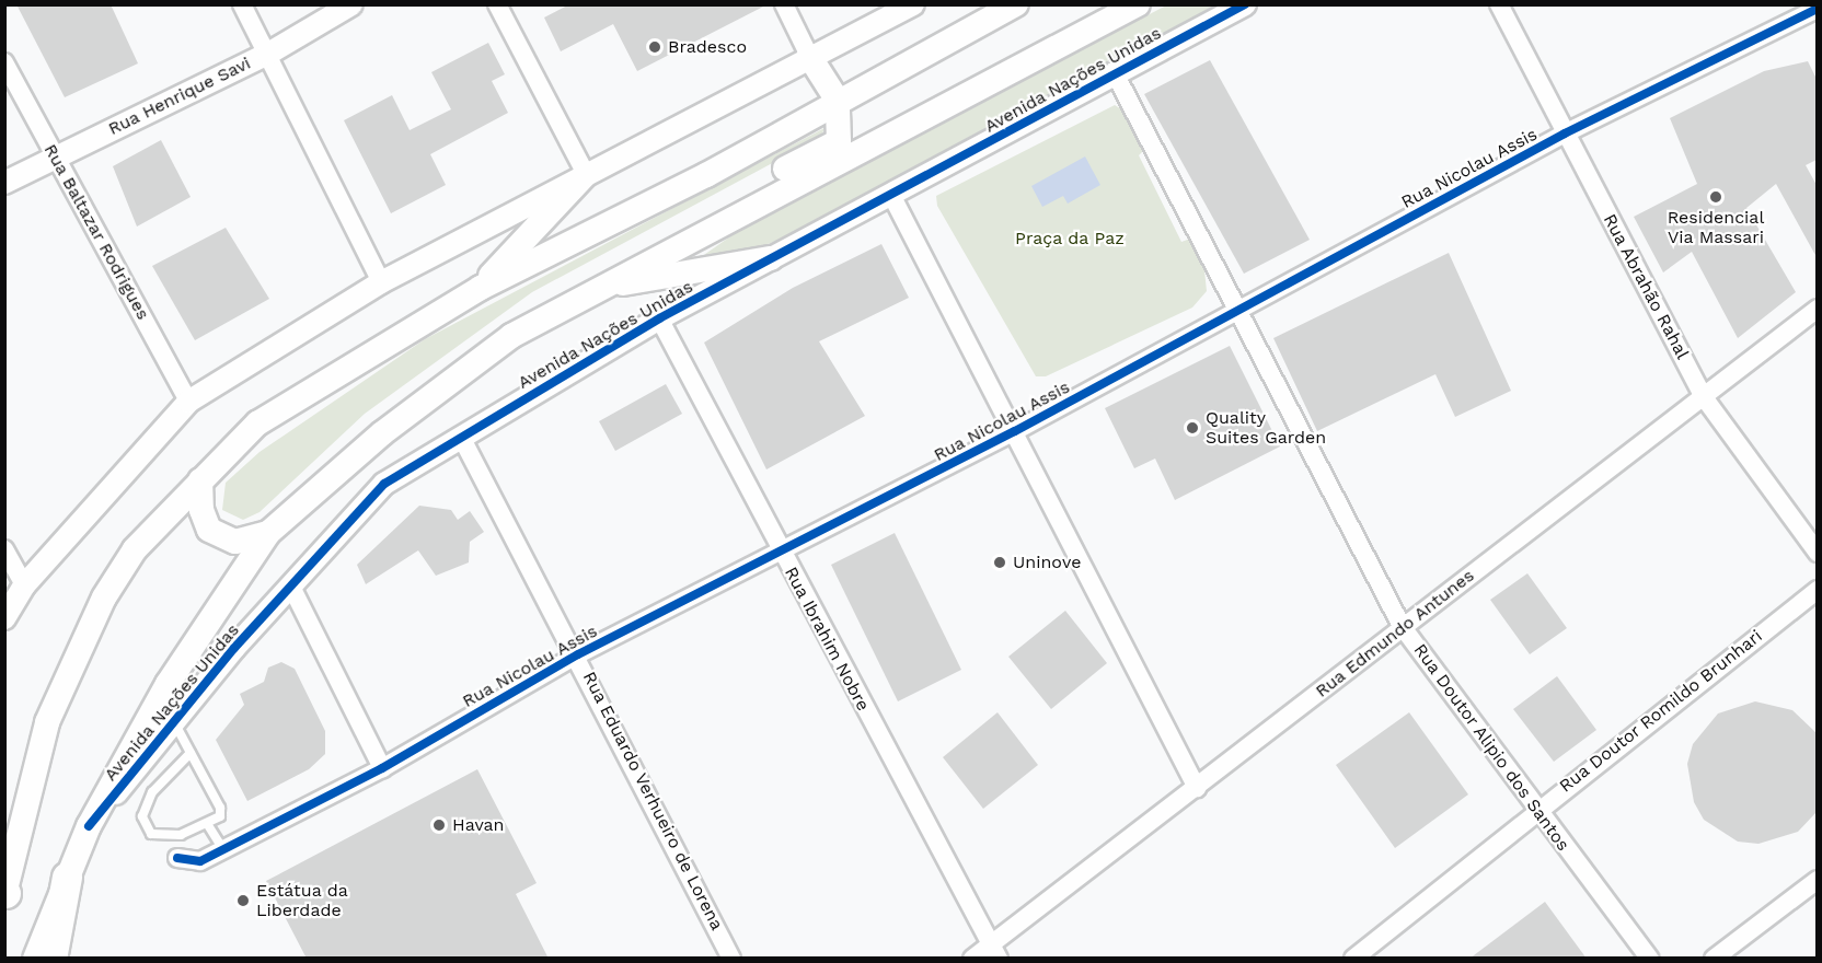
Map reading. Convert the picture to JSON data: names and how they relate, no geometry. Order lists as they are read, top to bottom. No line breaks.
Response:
{"streets":{"main road":["Avenida Nações Unidas"],"street":["Rua Henrique Savi","Rua Nicolau Assis","Rua Baltazar Rodrigues","Rua Abrahão Rahal","Rua Edmundo Antunes","Rua Ibrahim Nobre","Rua Doutor Romildo Brunhari","Rua Doutor Alipio dos Santos","Rua Eduardo Verhueiro de Lorena"]},"crossings":[["Avenida Nações Unidas","Rua Ibrahim Nobre"],["Avenida Nações Unidas","Rua Doutor Alipio dos Santos"],["Avenida Nações Unidas","Rua Eduardo Verhueiro de Lorena"],["Rua Henrique Savi","Rua Baltazar Rodrigues"],["Rua Nicolau Assis","Rua Abrahão Rahal"],["Rua Nicolau Assis","Rua Ibrahim Nobre"],["Rua Nicolau Assis","Rua Doutor Alipio dos Santos"],["Rua Nicolau Assis","Rua Eduardo Verhueiro de Lorena"],["Rua Abrahão Rahal","Rua Edmundo Antunes"],["Rua Edmundo Antunes","Rua Ibrahim Nobre"],["Rua Edmundo Antunes","Rua Doutor Alipio dos Santos"],["Rua Doutor Romildo Brunhari","Rua Doutor Alipio dos Santos"]],"parks":["Praça da Paz"],"places":["Bradesco","Residencial Via Massari","Quality Suites Garden","Uninove","Havan","Estátua da Liberdade"]}
